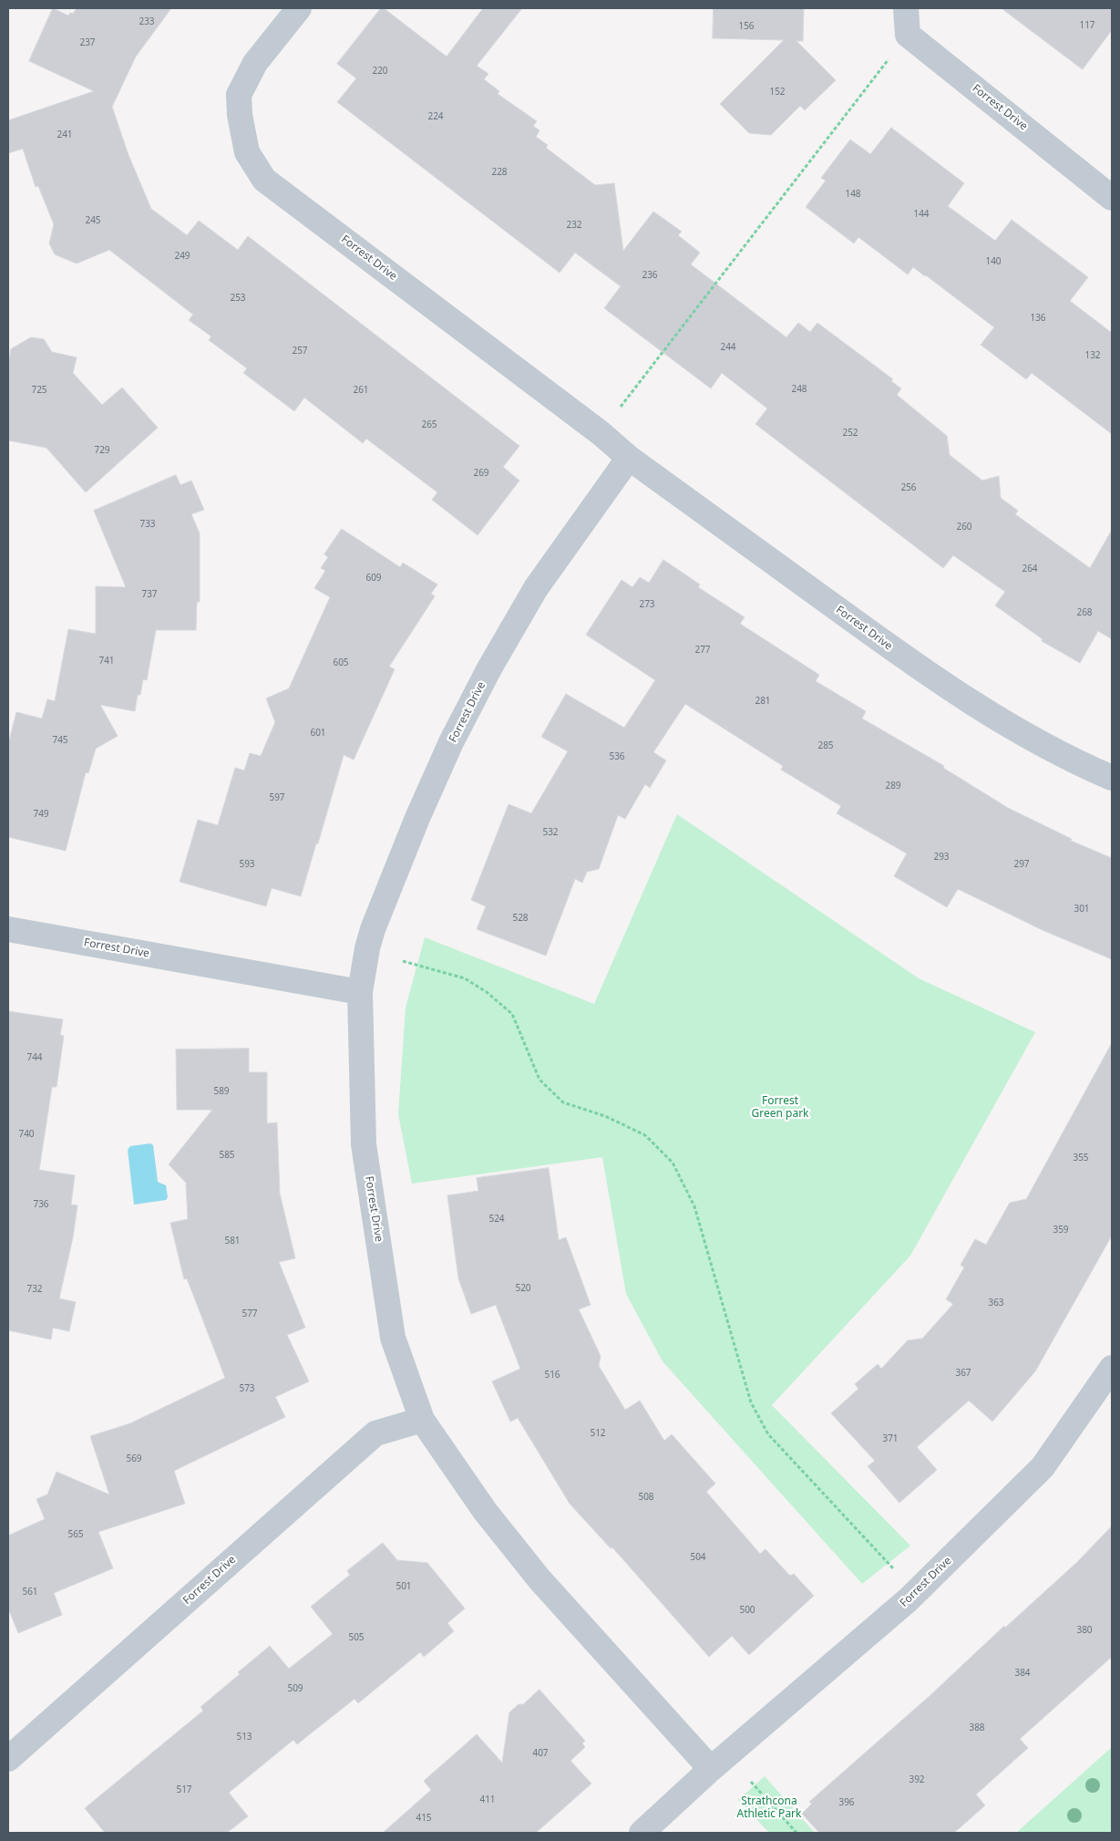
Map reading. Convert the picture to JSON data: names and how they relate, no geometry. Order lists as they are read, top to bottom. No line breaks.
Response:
{"streets":{"street":["Forrest Drive"]},"parks":["Forrest Green park","Strathcona Athletic Park"],"house_numbers":["233","117","156","237","220","152","224","241","228","148","144","245","232","249","140","236","253","136","244","257","132","248","725","261","265","252","729","269","256","733","260","264","609","737","273","268","277","741","605","281","601","745","285","536","289","597","749","532","293","593","297","301","528","744","589","740","585","355","736","524","359","581","520","732","363","577","367","516","573","512","371","569","508","565","504","501","561","500","380","505","384","509","388","513","407","392","517","411","396","415"]}
